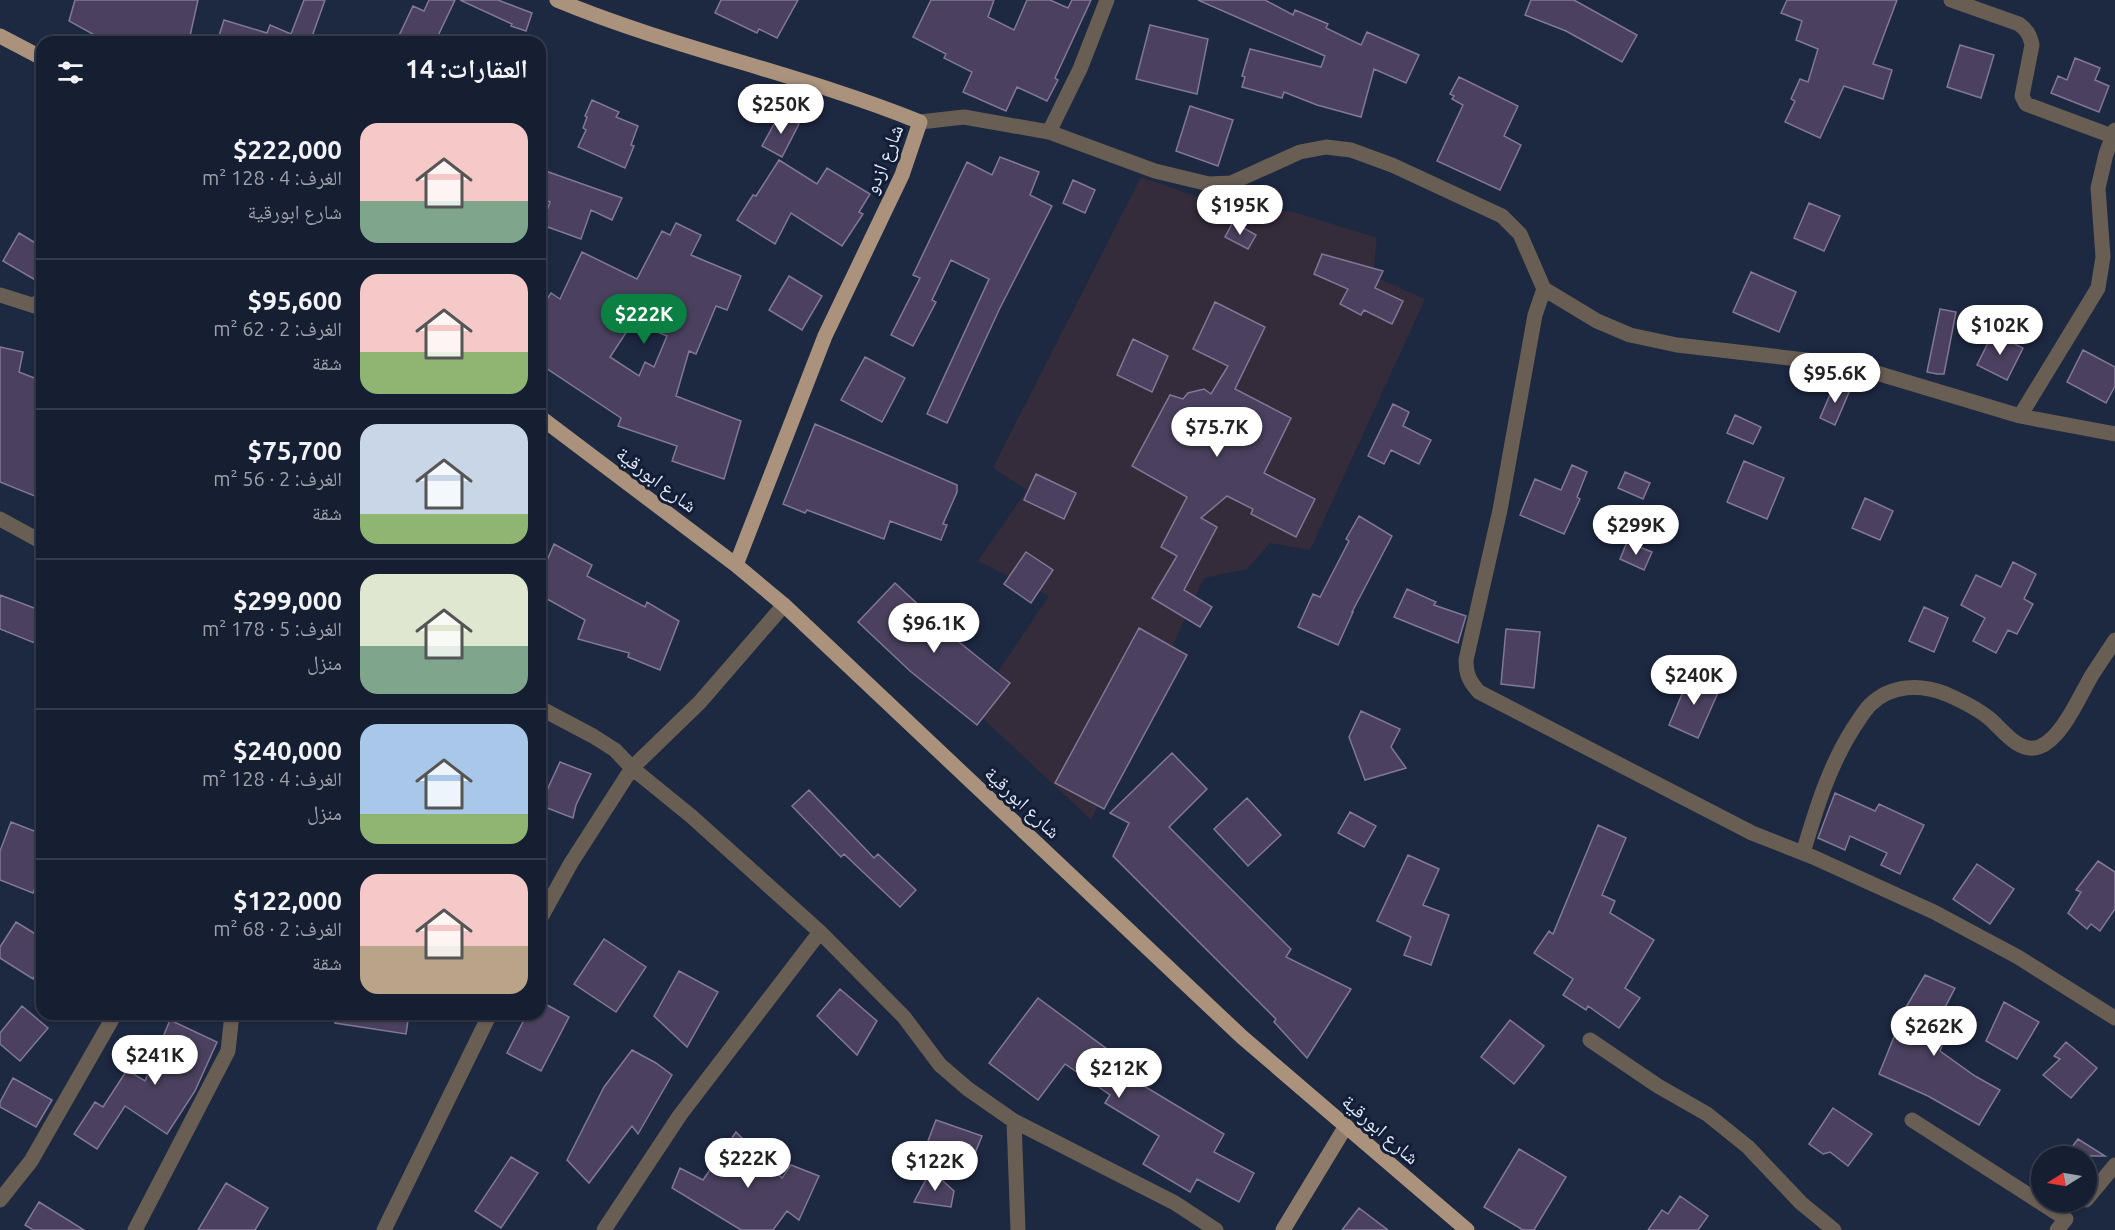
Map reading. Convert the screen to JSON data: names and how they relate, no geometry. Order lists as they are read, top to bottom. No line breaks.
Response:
{"streets":{"main road":["شارع ازدو","شارع ابورقية"]},"crossings":[["شارع ازدو","شارع ابورقية"]],"north":"left","page":{"heading":"العقارات: 14","price":["$250K","$195K","$222K","$102K","$95.6K","$75.7K","$299K","$96.1K","$240K","$262K","$241K","$212K","$222K","$122K"],"list":[{"name":"$222,000","note":"الغرف: 4 · 128 m² · شارع ابورقية"},{"name":"$95,600","note":"الغرف: 2 · 62 m² · شقة"},{"name":"$75,700","note":"الغرف: 2 · 56 m² · شقة"},{"name":"$299,000","note":"الغرف: 5 · 178 m² · منزل"},{"name":"$240,000","note":"الغرف: 4 · 128 m² · منزل"},{"name":"$122,000","note":"الغرف: 2 · 68 m² · شقة"}]}}
